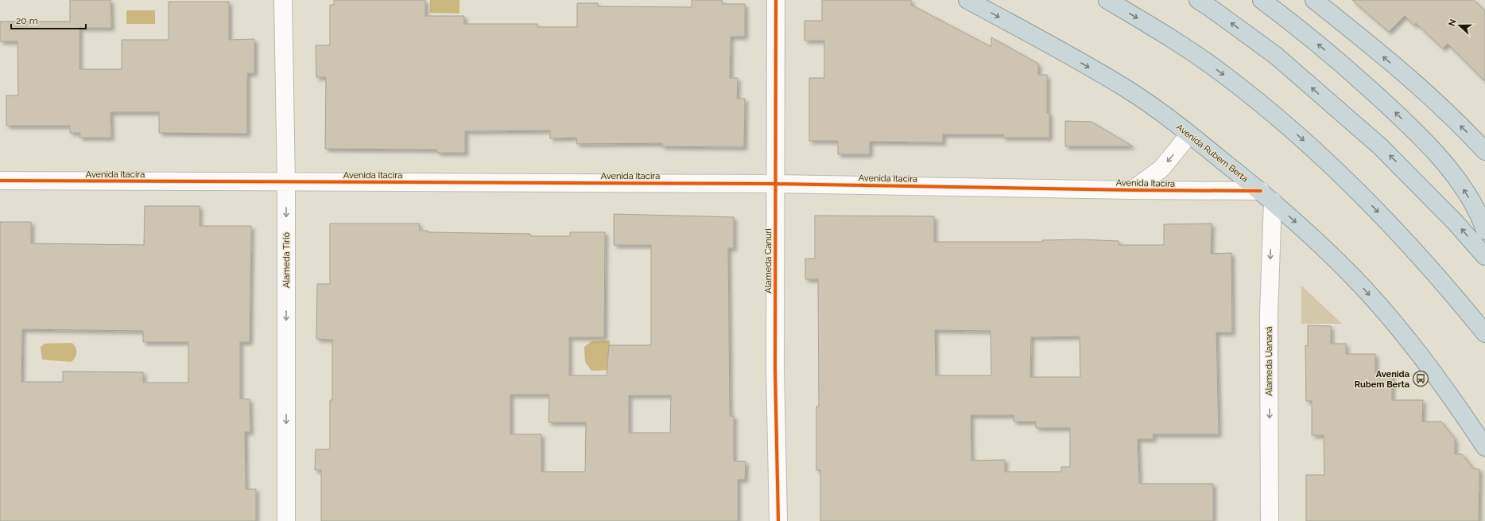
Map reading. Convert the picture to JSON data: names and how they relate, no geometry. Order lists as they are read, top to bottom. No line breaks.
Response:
{"streets":{"highway":["Avenida Rubem Berta"],"street":["Avenida Itacira","Alameda Tirió","Alameda Canuri","Alameda Uananá"]},"crossings":[["Avenida Rubem Berta","Avenida Itacira"],["Avenida Rubem Berta","Alameda Uananá"],["Avenida Itacira","Alameda Tirió"],["Avenida Itacira","Alameda Canuri"],["Avenida Itacira","Alameda Uananá"]],"one_way":["Alameda Tirió","Alameda Uananá"],"places":{"bus stop":["Avenida Rubem Berta"]},"scale_bar":"20 m","north":"left"}
